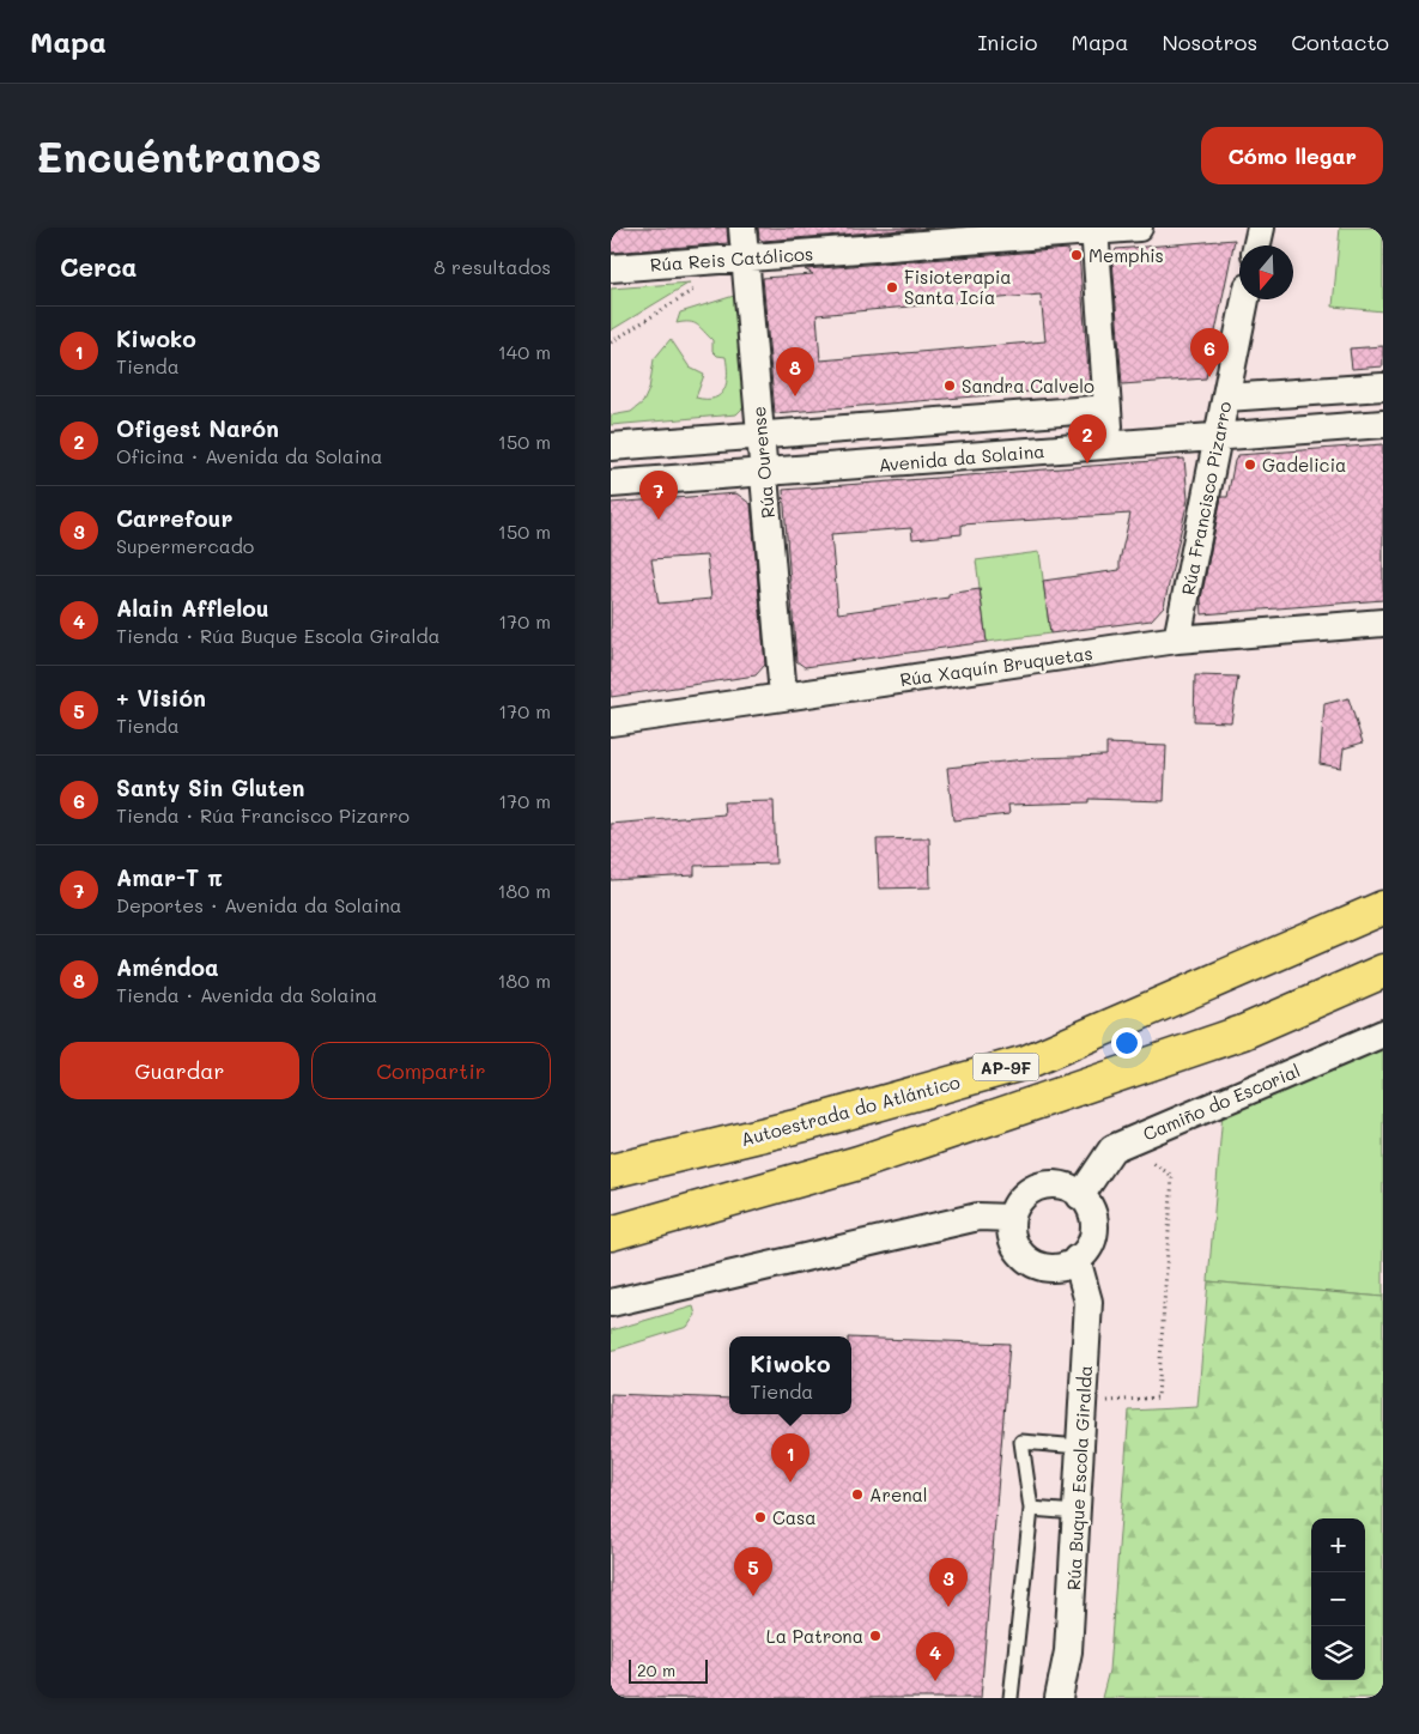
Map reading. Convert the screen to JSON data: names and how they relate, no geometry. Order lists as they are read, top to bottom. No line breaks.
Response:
{"streets":{"highway":["AP-9F","Autoestrada do Atlántico"],"street":["Rúa Reis Católicos","Avenida da Solaina","Rúa Ourense","Rúa Francisco Pizarro","Rúa Xaquín Bruquetas","Camiño do Escorial","Rúa Buque Escola Giralda"]},"crossings":[["Rúa Reis Católicos","Rúa Ourense"],["Avenida da Solaina","Rúa Ourense"],["Avenida da Solaina","Rúa Francisco Pizarro"],["Rúa Ourense","Rúa Xaquín Bruquetas"],["Rúa Francisco Pizarro","Rúa Xaquín Bruquetas"],["Camiño do Escorial","Rúa Buque Escola Giralda"]],"places":["Memphis","Fisioterapia Santa Icía","Sandra Calvelo","Gadelicia","Arenal","Casa","La Patrona"],"scale_bar":"20 m","north":"bottom","page":{"header":"Mapa","nav":["Inicio","Mapa","Nosotros","Contacto"],"buttons":["Cómo llegar",["Guardar","Compartir"]],"title":"Encuéntranos","heading":["Cerca","8 resultados"],"list":[{"mark":"1","name":"Kiwoko","note":"Tienda","value":"140 m"},{"mark":"2","name":"Ofigest Narón","note":"Oficina · Avenida da Solaina","value":"150 m"},{"mark":"3","name":"Carrefour","note":"Supermercado","value":"150 m"},{"mark":"4","name":"Alain Afflelou","note":"Tienda · Rúa Buque Escola Giralda","value":"170 m"},{"mark":"5","name":"+ Visión","note":"Tienda","value":"170 m"},{"mark":"6","name":"Santy Sin Gluten","note":"Tienda · Rúa Francisco Pizarro","value":"170 m"},{"mark":"7","name":"Amar-T π","note":"Deportes · Avenida da Solaina","value":"180 m"},{"mark":"8","name":"Améndoa","note":"Tienda · Avenida da Solaina","value":"180 m"}],"pins":["6","8","2","7","1","5","3","4"],"popup":["Kiwoko","Tienda"],"map_buttons":["+","−"],"scale":"20 m"}}
